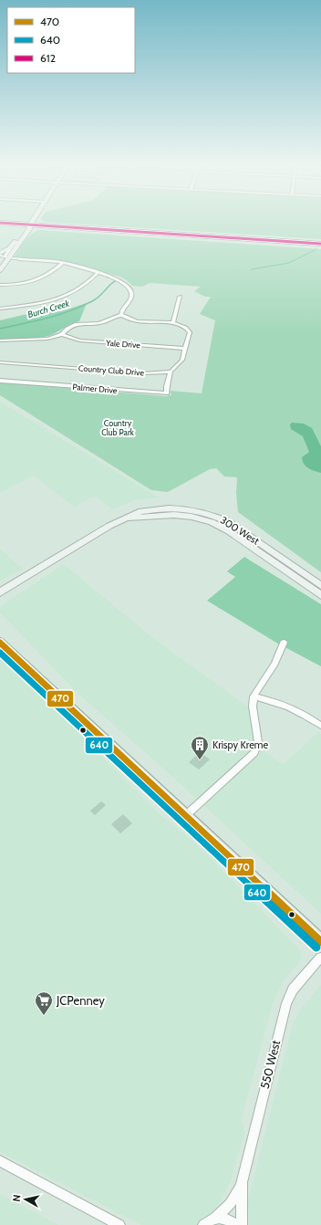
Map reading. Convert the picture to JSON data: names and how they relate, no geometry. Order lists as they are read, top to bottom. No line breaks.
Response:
{"streets":{"main road":["300 West"],"street":["Yale Drive","Country Club Drive","Palmer Drive","550 West"]},"crossings":[["Country Club Drive","Palmer Drive"]],"water":["Burch Creek"],"parks":["Country Club Park"],"places":{"building":["Krispy Kreme"],"supermarket":["JCPenney"]},"lines":["transit line 612","transit line 470","transit line 640"],"legend":["470","640","612"],"north":"left"}
